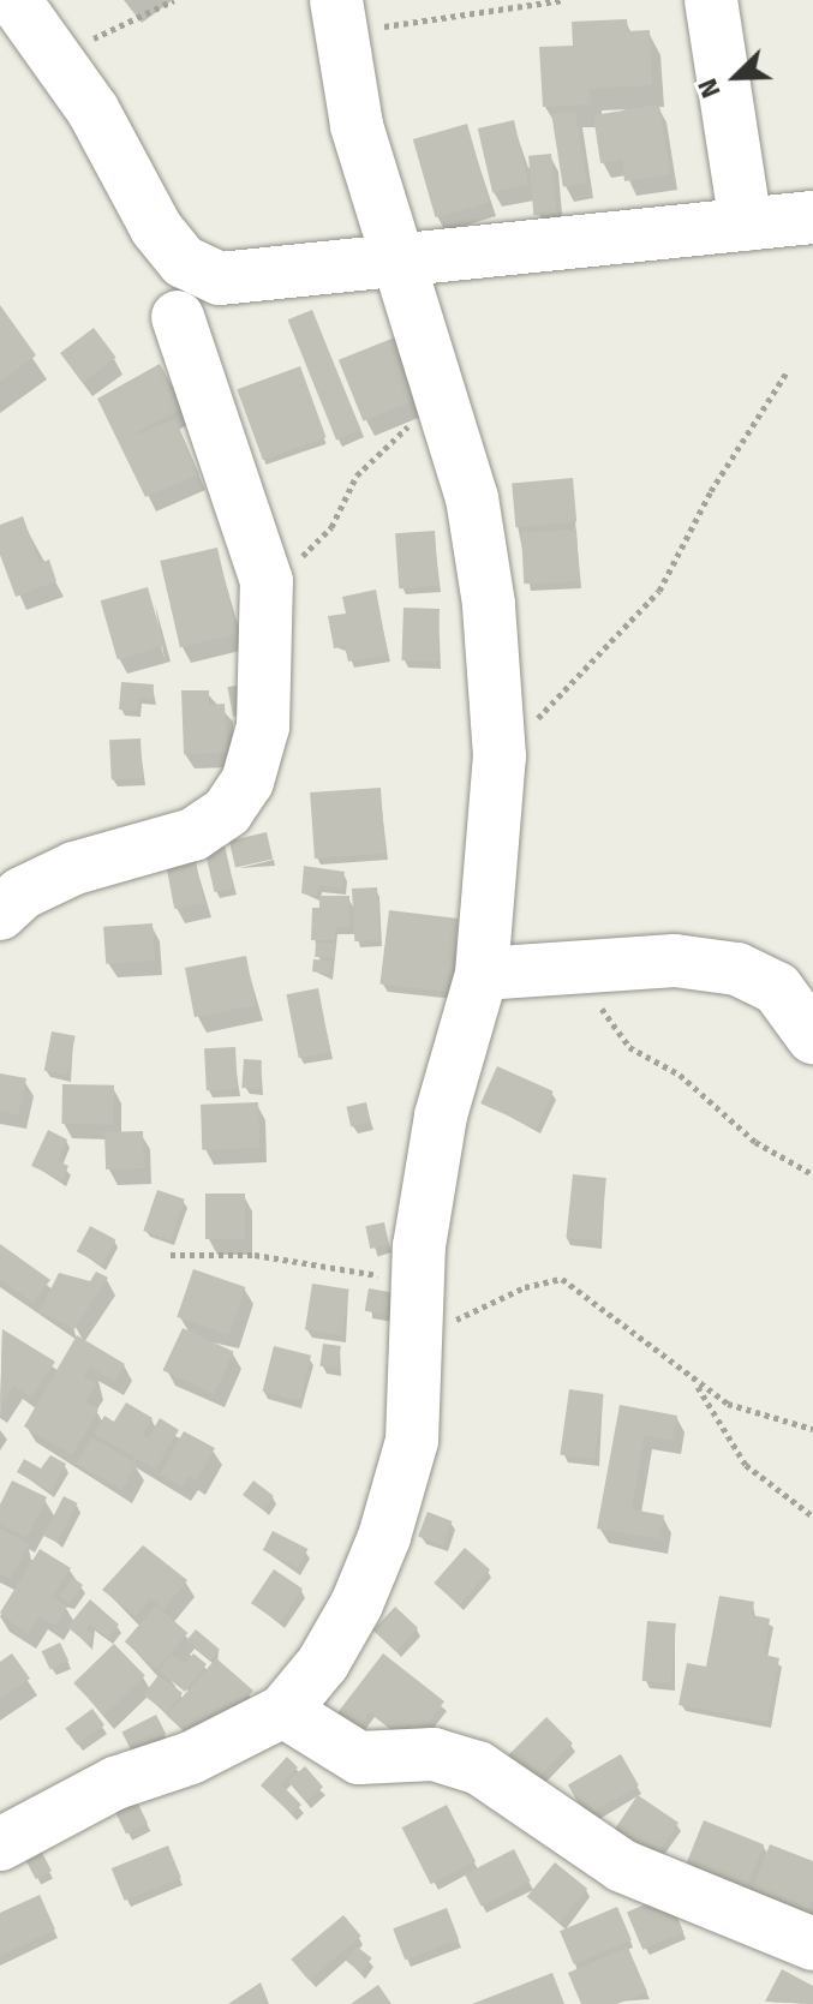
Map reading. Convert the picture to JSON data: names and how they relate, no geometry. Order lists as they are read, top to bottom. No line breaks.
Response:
{"north":"bottom left"}
